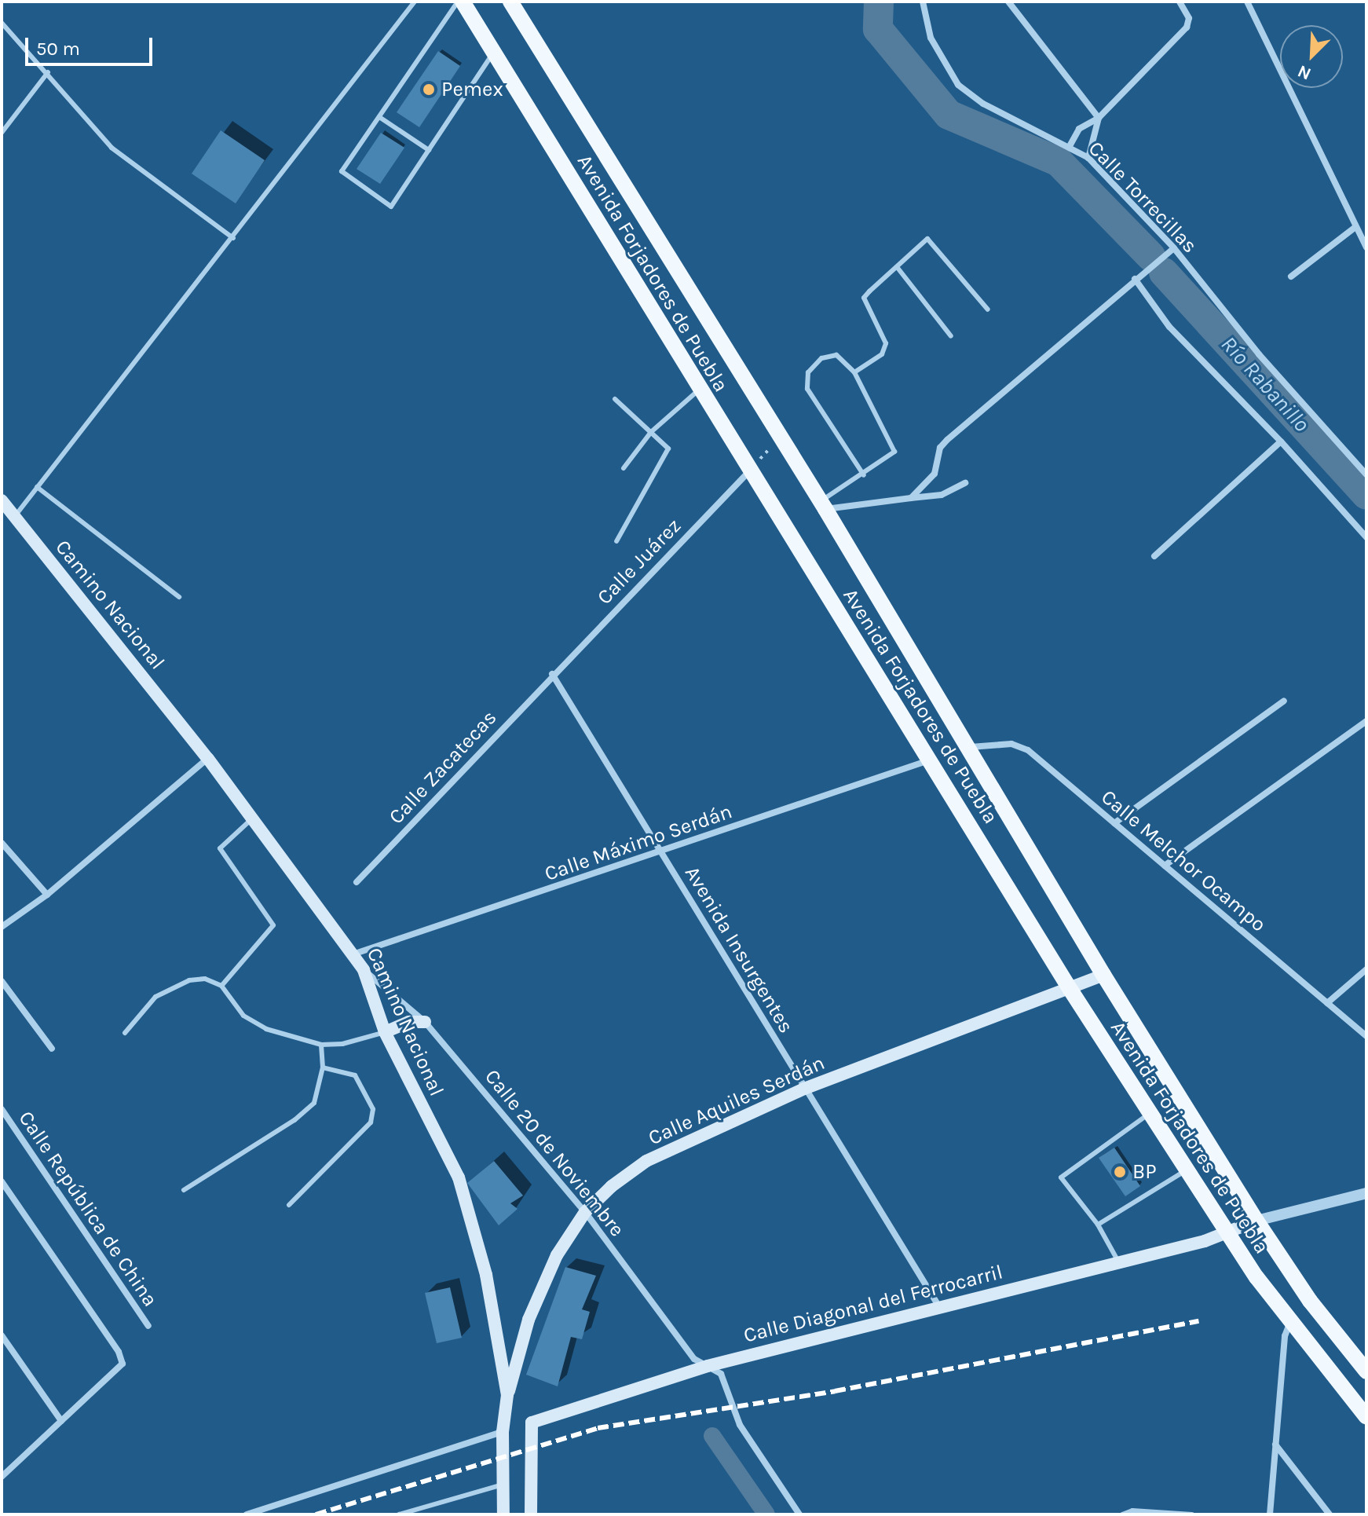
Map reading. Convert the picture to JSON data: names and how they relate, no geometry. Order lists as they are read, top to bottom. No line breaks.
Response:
{"streets":{"main road":["Avenida Forjadores de Puebla","Camino Nacional","Calle Aquiles Serdán","Calle Diagonal del Ferrocarril"],"street":["Calle Torrecillas","Calle Juárez","Calle Zacatecas","Calle Máximo Serdán","Calle Melchor Ocampo","Avenida Insurgentes","Calle 20 de Noviembre","Calle República de China"]},"crossings":[["Avenida Forjadores de Puebla","Calle Juárez"],["Avenida Forjadores de Puebla","Calle Máximo Serdán"],["Avenida Forjadores de Puebla","Calle Melchor Ocampo"],["Avenida Forjadores de Puebla","Calle Aquiles Serdán"],["Avenida Forjadores de Puebla","Calle Diagonal del Ferrocarril"],["Calle Juárez","Calle Zacatecas"],["Calle Juárez","Avenida Insurgentes"],["Camino Nacional","Calle Máximo Serdán"],["Camino Nacional","Calle Aquiles Serdán"],["Camino Nacional","Calle 20 de Noviembre"],["Calle Zacatecas","Avenida Insurgentes"],["Calle Máximo Serdán","Avenida Insurgentes"],["Avenida Insurgentes","Calle Aquiles Serdán"],["Avenida Insurgentes","Calle Diagonal del Ferrocarril"],["Calle Aquiles Serdán","Calle 20 de Noviembre"],["Calle 20 de Noviembre","Calle Diagonal del Ferrocarril"]],"water":["Río Rabanillo"],"places":["Pemex","BP"],"scale_bar":"50 m","north":"bottom left"}
